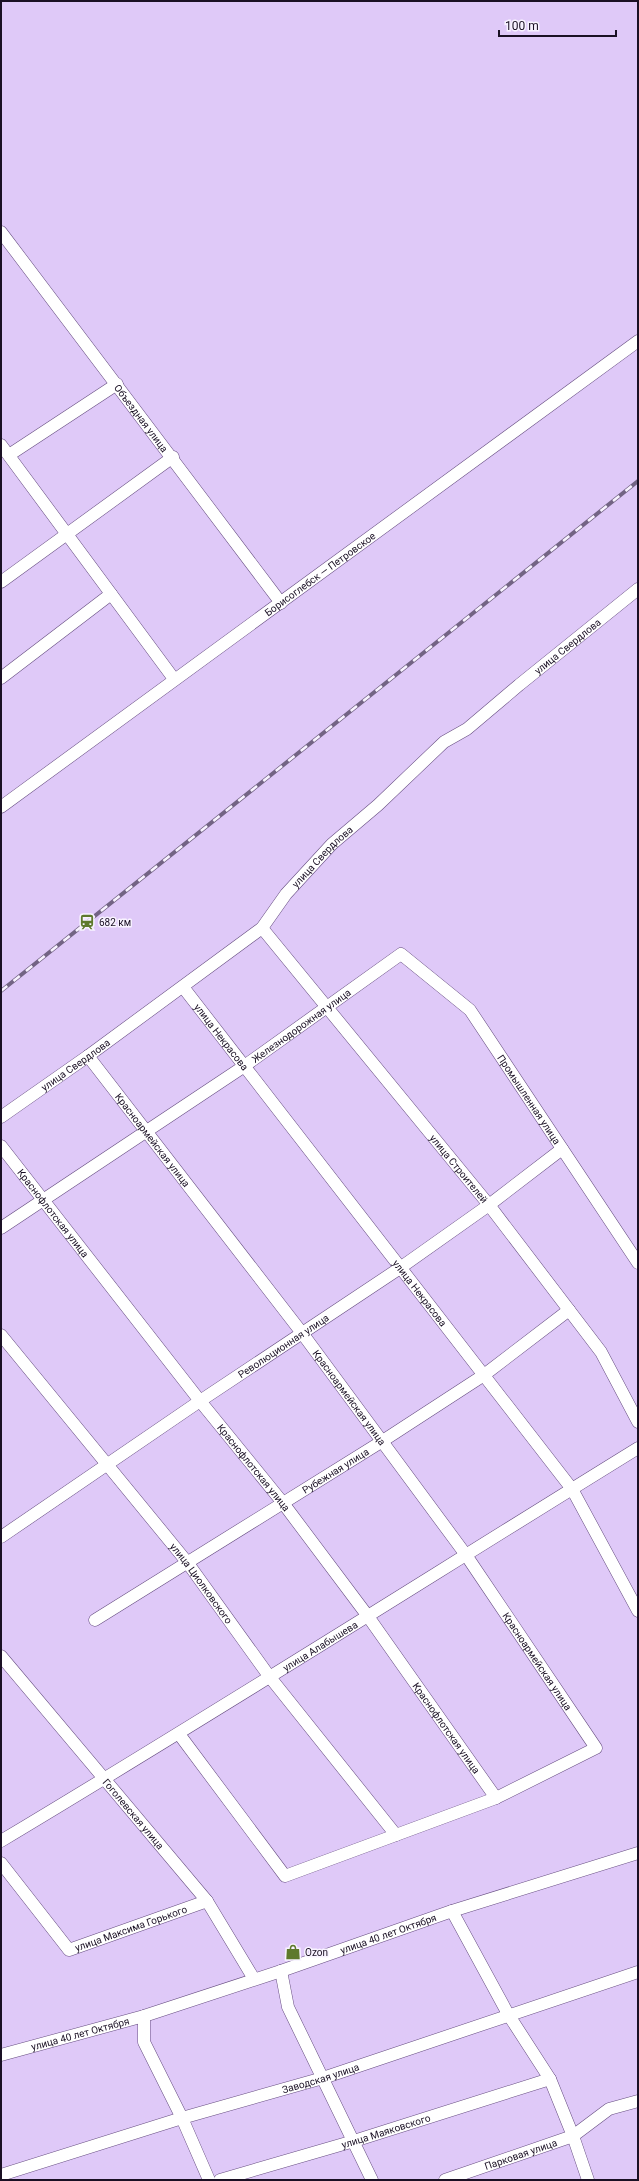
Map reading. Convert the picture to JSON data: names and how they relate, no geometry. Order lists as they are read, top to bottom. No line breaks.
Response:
{"streets":{"street":["Объездная улица","Борисоглебск — Петровское","улица Свердлова","Железнодорожная улица","улица Некрасова","Промышленная улица","Красноармейская улица","улица Строителей","Краснофлотская улица","Революционная улица","Рубежная улица","улица Циолковского","улица Алабышева","Гоголевская улица","улица Максима Горького","улица 40 лет Октября","Заводская улица","улица Маяковского","Парковая улица"]},"crossings":[["Объездная улица","Борисоглебск — Петровское"],["улица Свердлова","улица Некрасова"],["улица Свердлова","Красноармейская улица"],["улица Свердлова","улица Строителей"],["Железнодорожная улица","улица Некрасова"],["Железнодорожная улица","Промышленная улица"],["Железнодорожная улица","Красноармейская улица"],["Железнодорожная улица","улица Строителей"],["Железнодорожная улица","Краснофлотская улица"],["улица Некрасова","Революционная улица"],["улица Некрасова","Рубежная улица"],["улица Некрасова","улица Алабышева"],["Промышленная улица","Революционная улица"],["Красноармейская улица","Краснофлотская улица"],["Красноармейская улица","Революционная улица"],["Красноармейская улица","Рубежная улица"],["Красноармейская улица","улица Алабышева"],["улица Строителей","Революционная улица"],["улица Строителей","Рубежная улица"],["Краснофлотская улица","Революционная улица"],["Краснофлотская улица","Рубежная улица"],["Краснофлотская улица","улица Алабышева"],["Революционная улица","улица Циолковского"],["Рубежная улица","улица Циолковского"],["улица Циолковского","улица Алабышева"],["улица Алабышева","Гоголевская улица"],["Гоголевская улица","улица Максима Горького"],["Гоголевская улица","улица 40 лет Октября"]],"places":{"station":["682 км"],"shop":["Ozon"]},"scale_bar":"100 m"}
